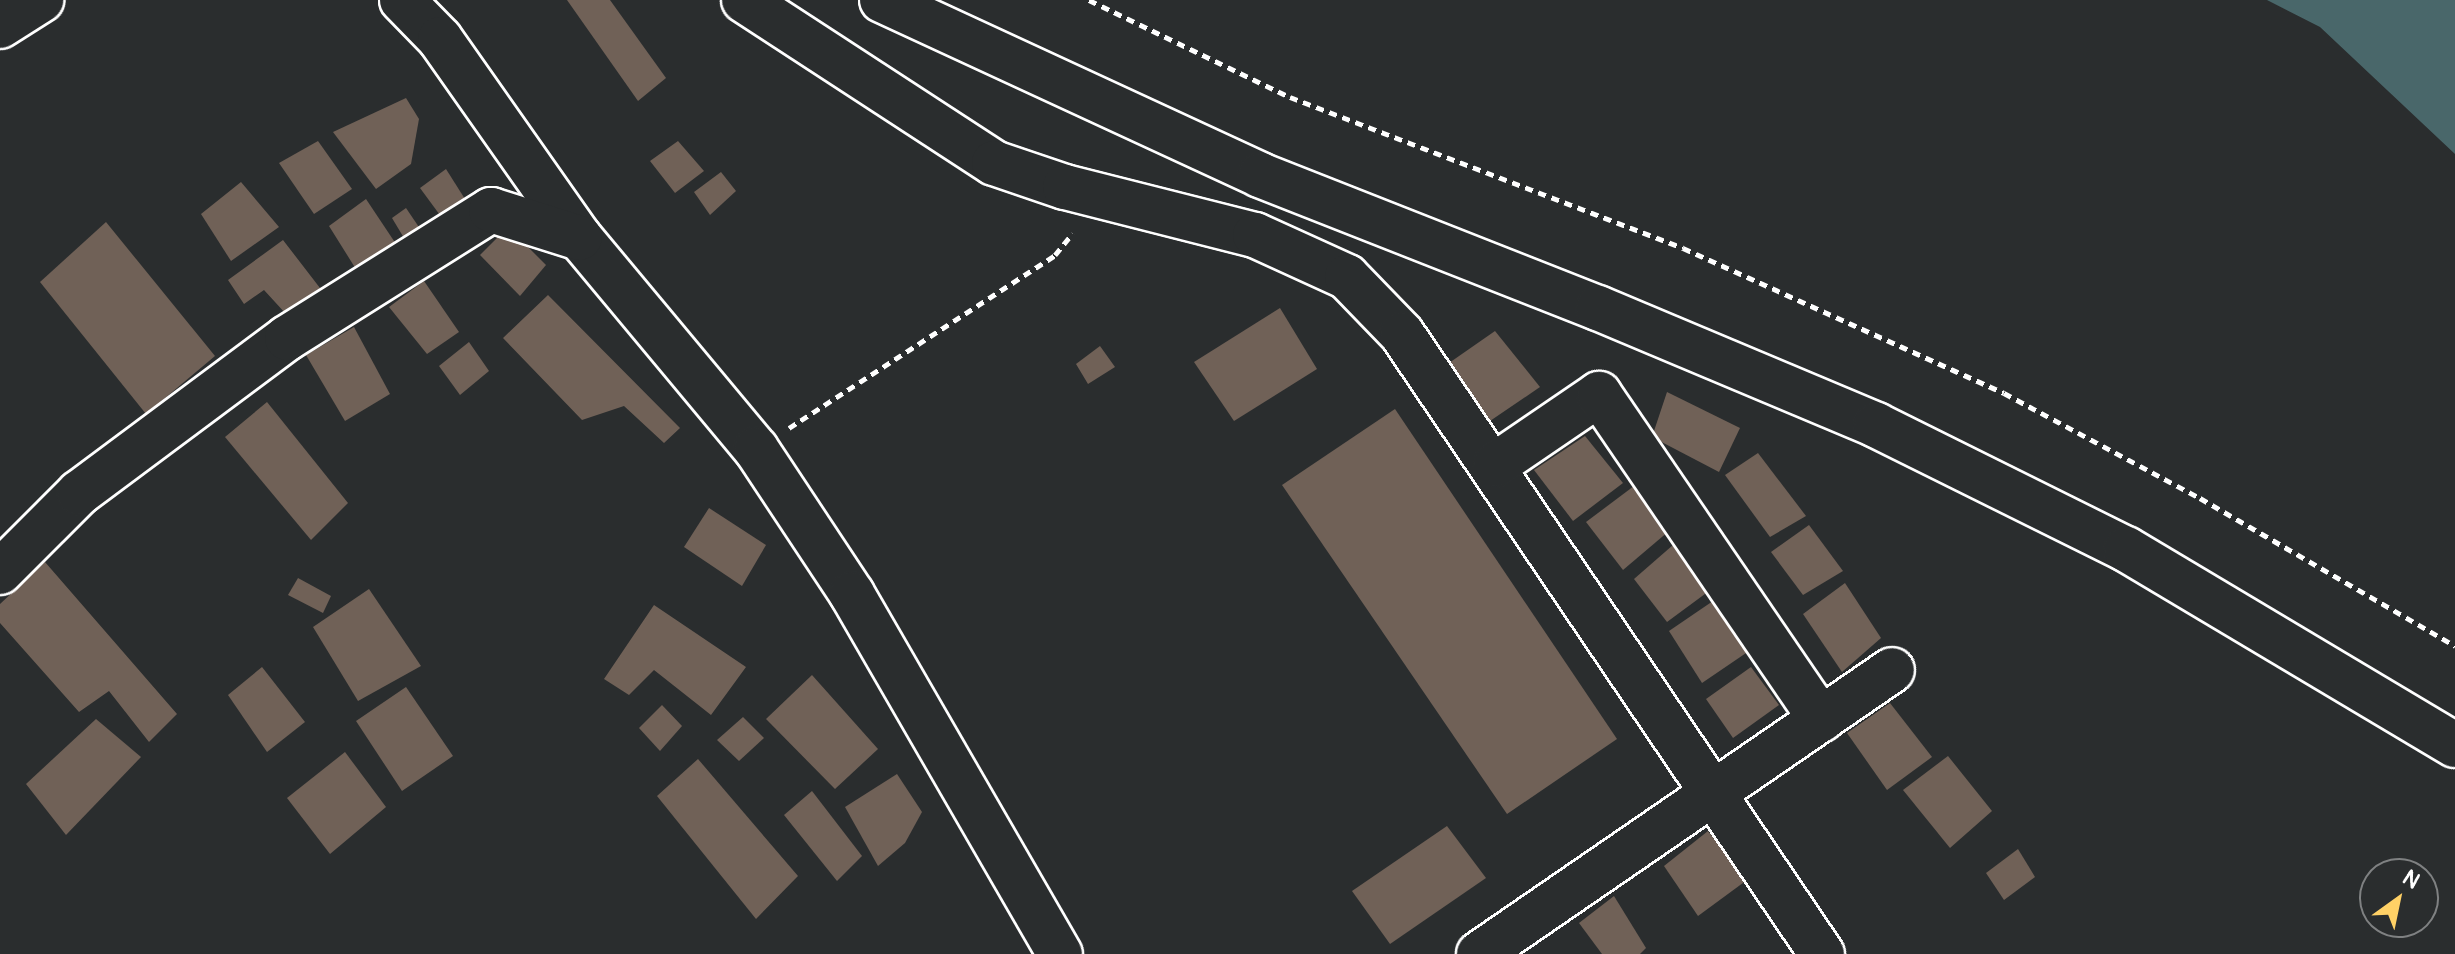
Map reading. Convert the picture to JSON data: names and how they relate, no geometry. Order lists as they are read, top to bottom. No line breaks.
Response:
{"north":"top right"}
